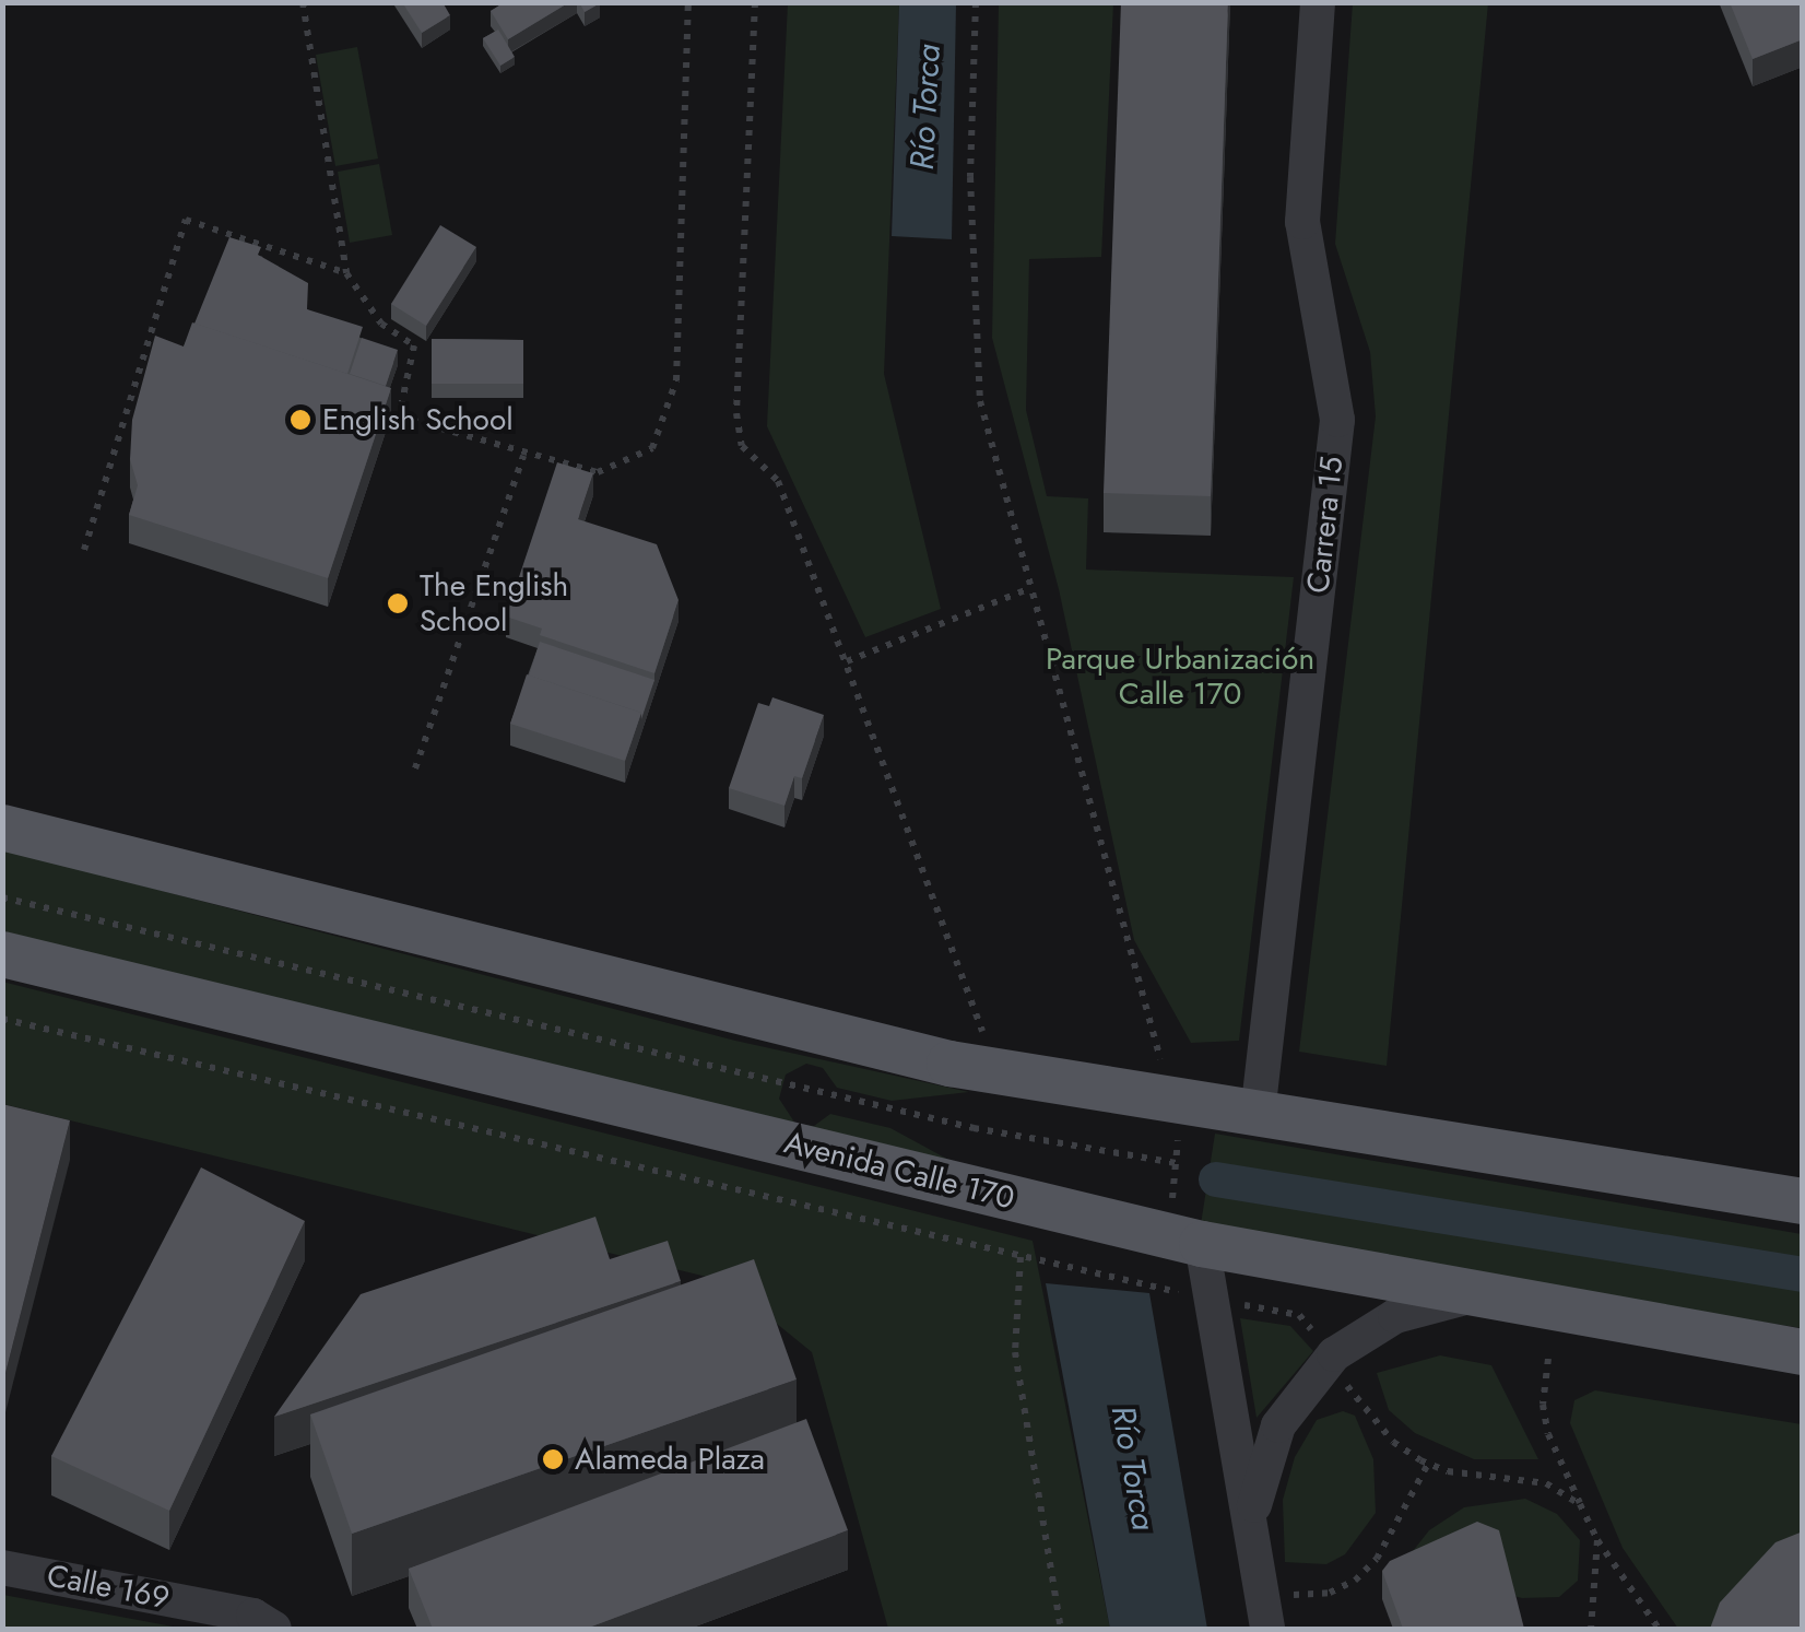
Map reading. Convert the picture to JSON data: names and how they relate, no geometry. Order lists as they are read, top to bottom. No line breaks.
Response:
{"streets":{"main road":["Avenida Calle 170"],"street":["Carrera 15","Calle 169"]},"water":["Río Torca"],"parks":["Parque Urbanización Calle 170"],"places":["English School","The English School","Alameda Plaza"]}
